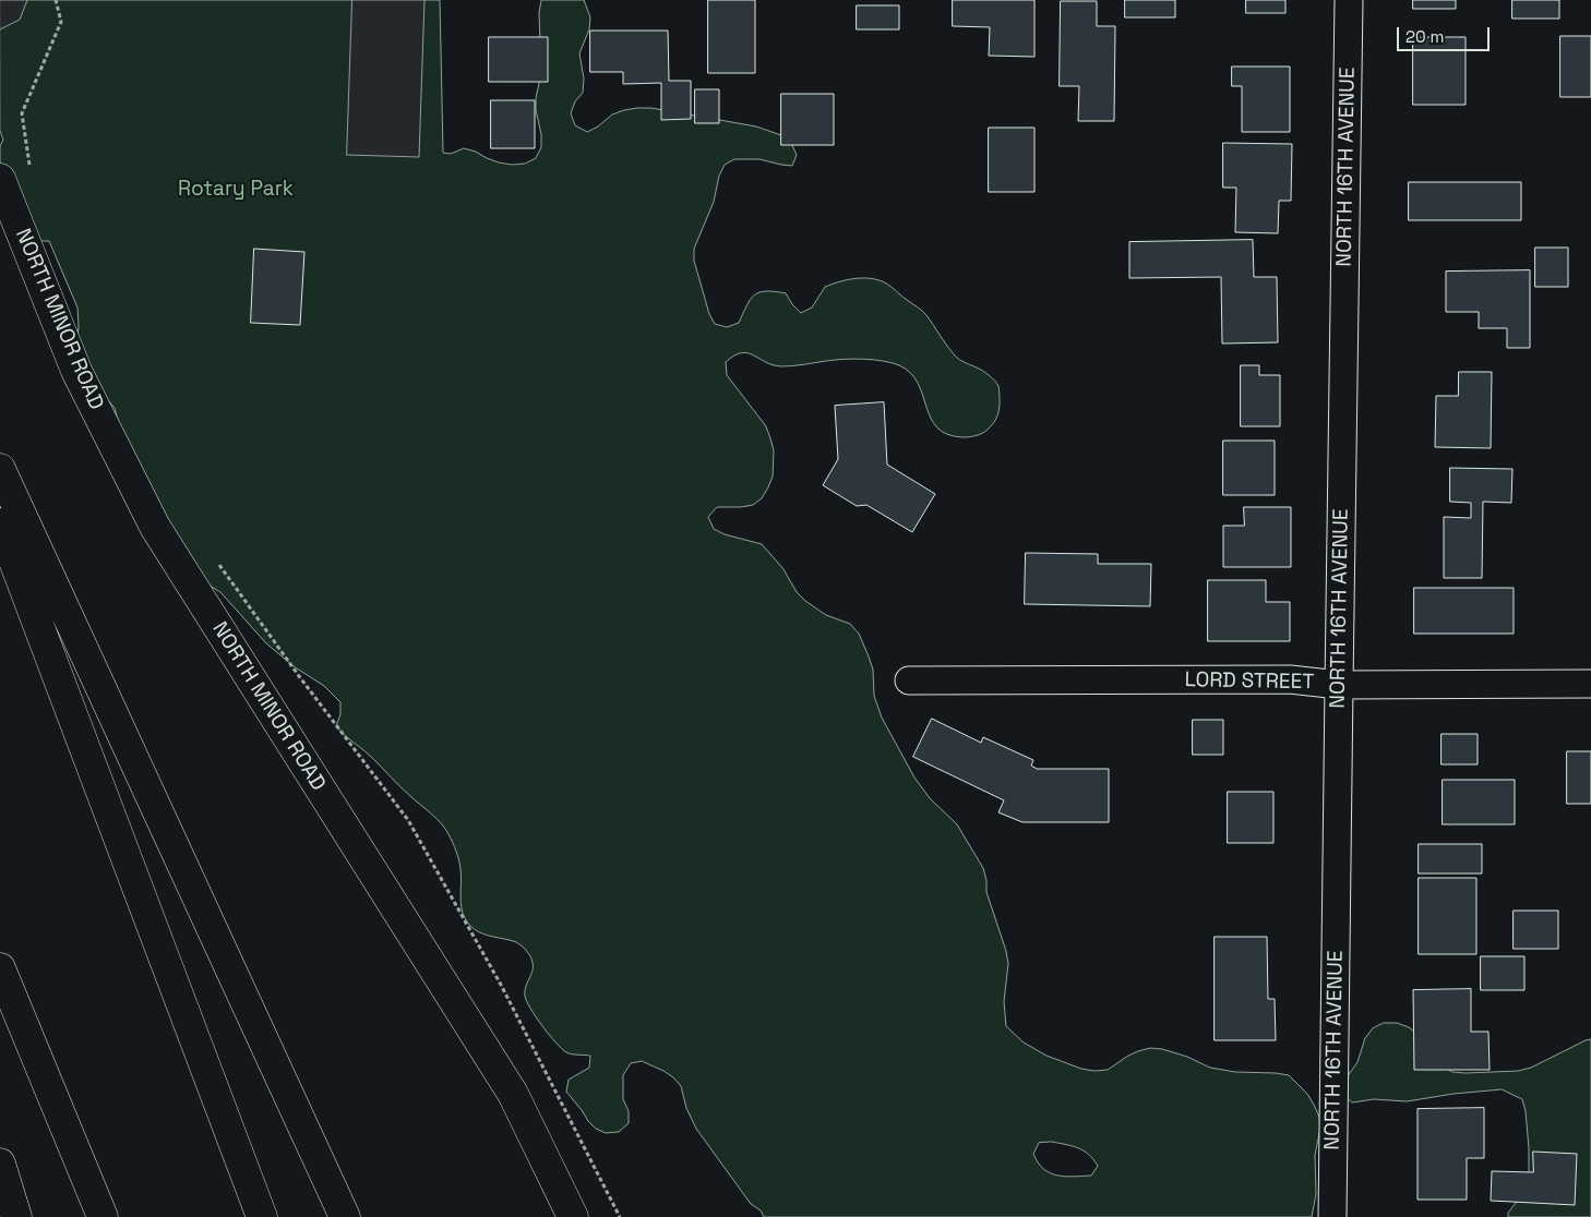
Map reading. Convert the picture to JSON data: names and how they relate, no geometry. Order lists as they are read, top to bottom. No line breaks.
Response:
{"streets":{"main road":["NORTH MINOR ROAD"],"street":["NORTH 16TH AVENUE","LORD STREET"]},"crossings":[["NORTH 16TH AVENUE","LORD STREET"]],"parks":["Rotary Park"],"scale_bar":"20 m"}
